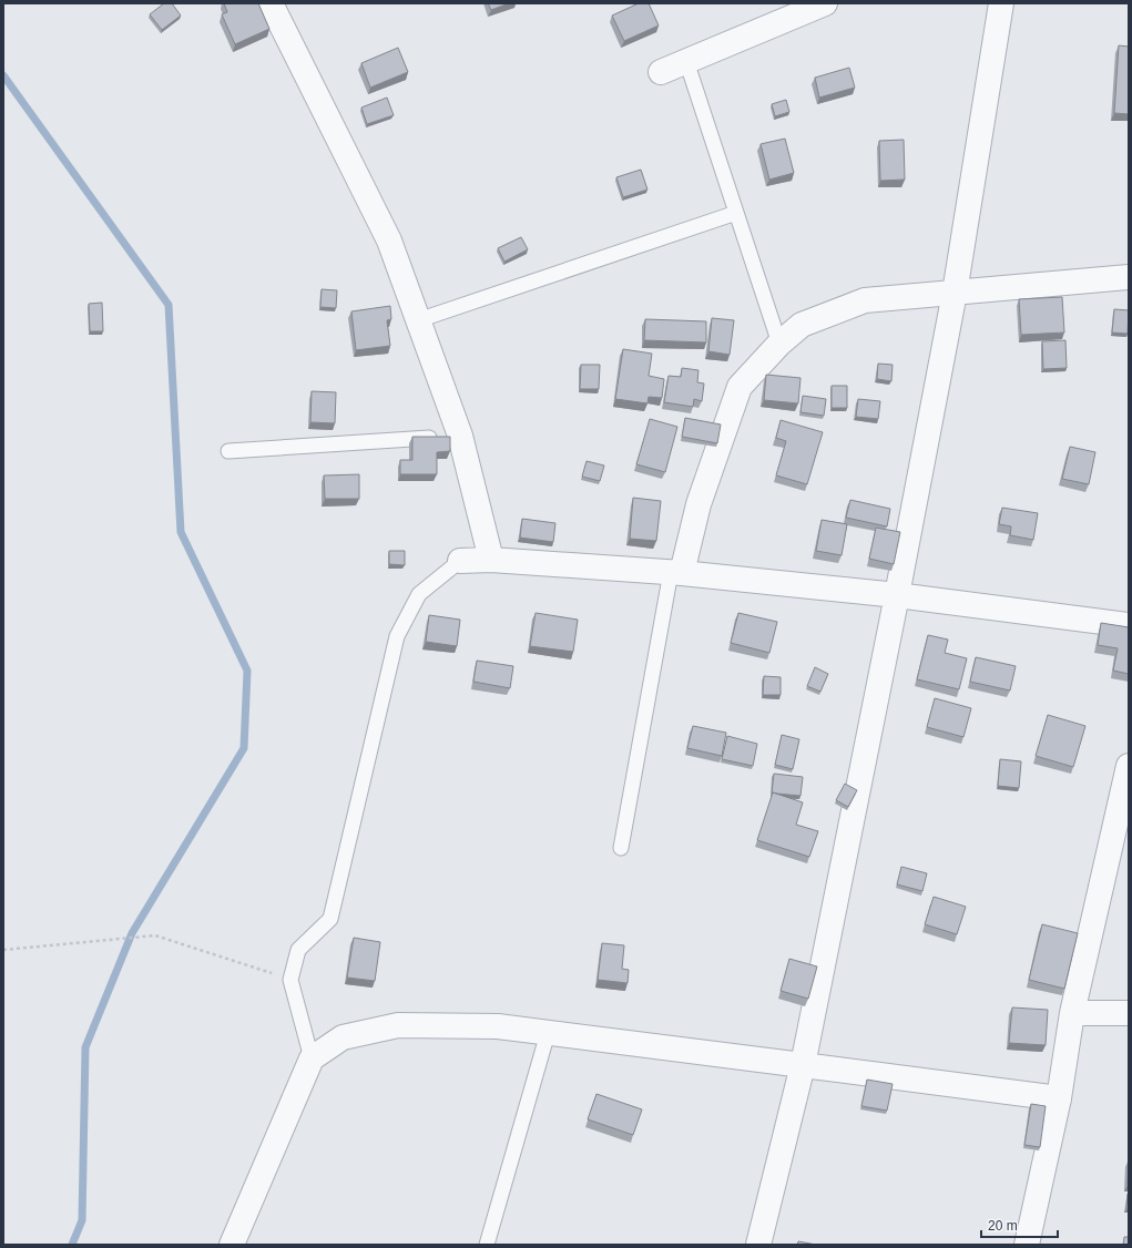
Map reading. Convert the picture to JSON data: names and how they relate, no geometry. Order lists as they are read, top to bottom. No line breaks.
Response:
{"scale_bar":"20 m"}
